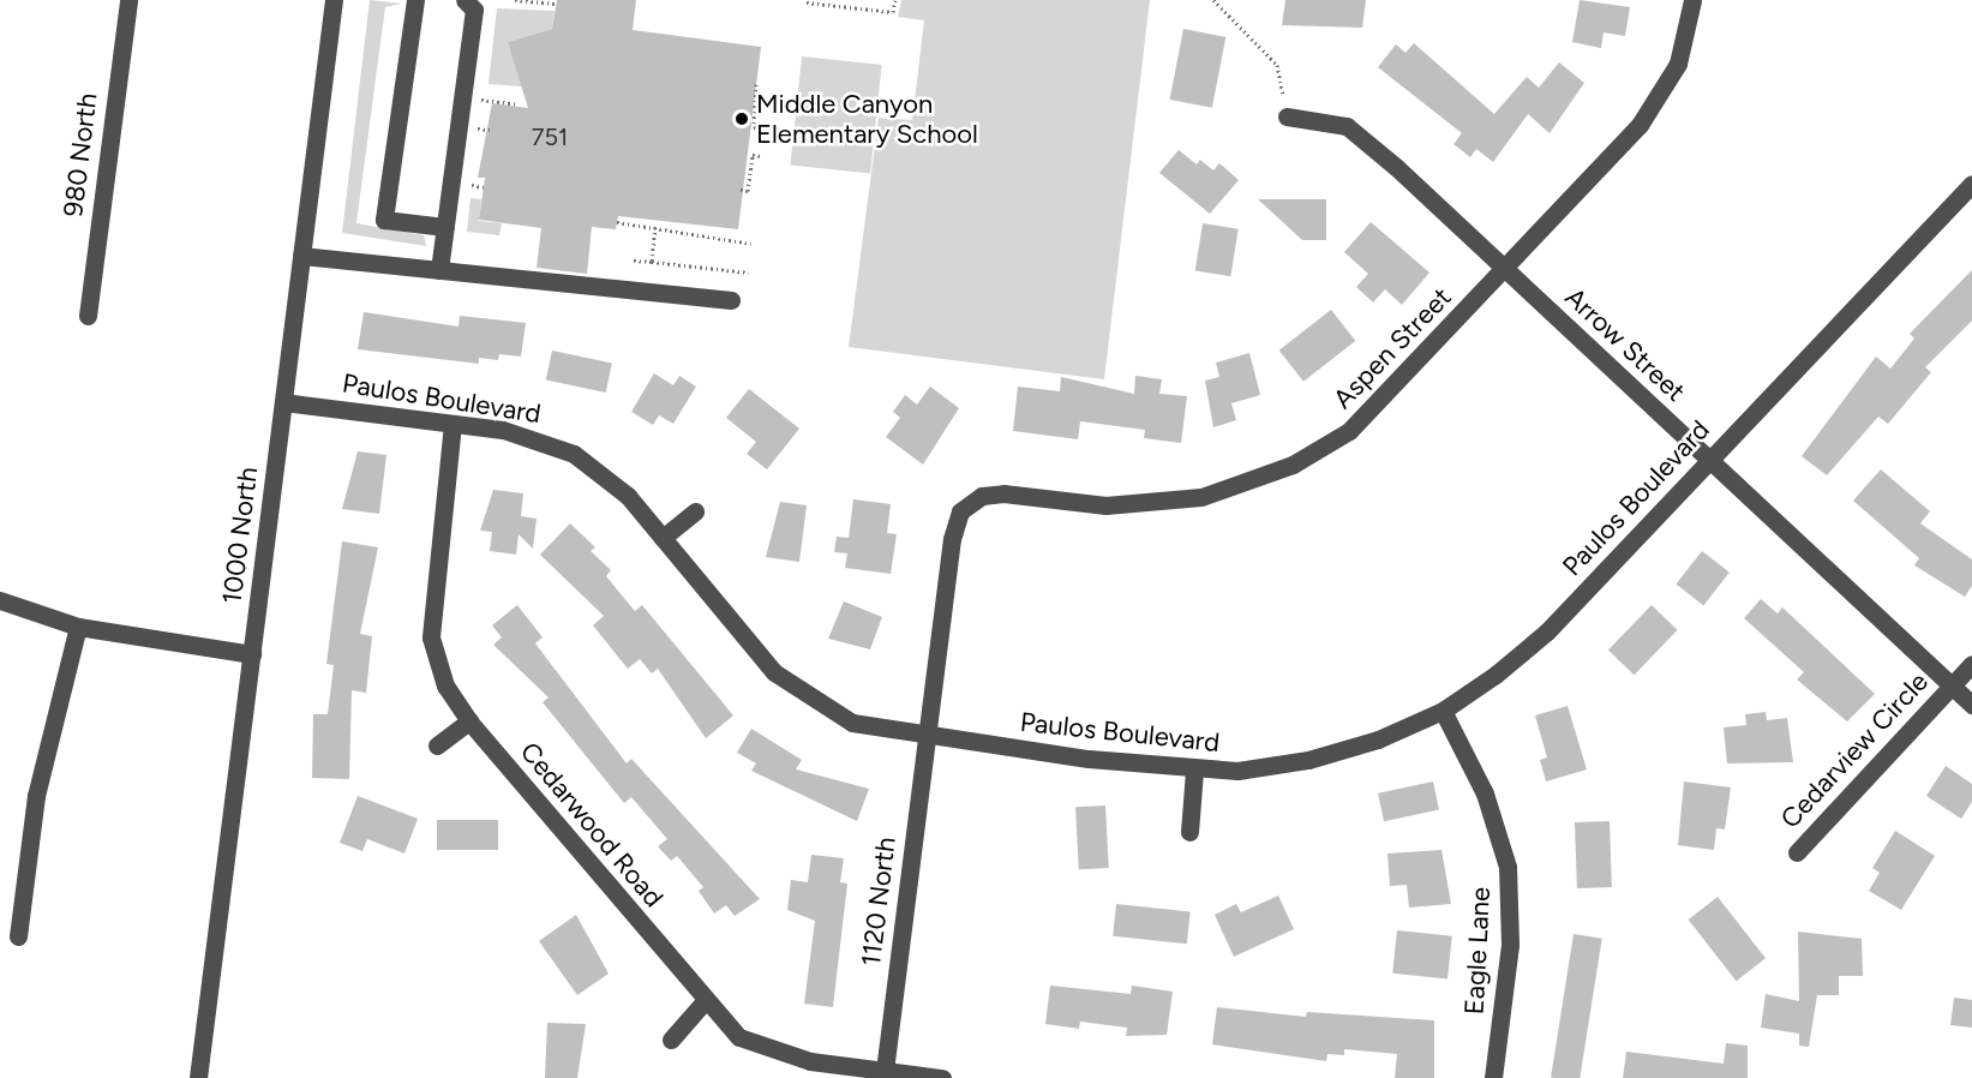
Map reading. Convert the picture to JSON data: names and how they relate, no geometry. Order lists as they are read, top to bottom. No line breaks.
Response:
{"streets":{"street":["980 North","Arrow Street","Aspen Street","Paulos Boulevard","1000 North","Cedarview Circle","Cedarwood Road","1120 North","Eagle Lane"]},"crossings":[["Arrow Street","Aspen Street"],["Arrow Street","Paulos Boulevard"],["Arrow Street","Cedarview Circle"],["Aspen Street","Paulos Boulevard"],["Aspen Street","1120 North"],["Paulos Boulevard","1000 North"],["Paulos Boulevard","Cedarwood Road"],["Paulos Boulevard","1120 North"],["Paulos Boulevard","Eagle Lane"],["Cedarwood Road","1120 North"]],"places":["Middle Canyon Elementary School"],"house_numbers":["751"]}
